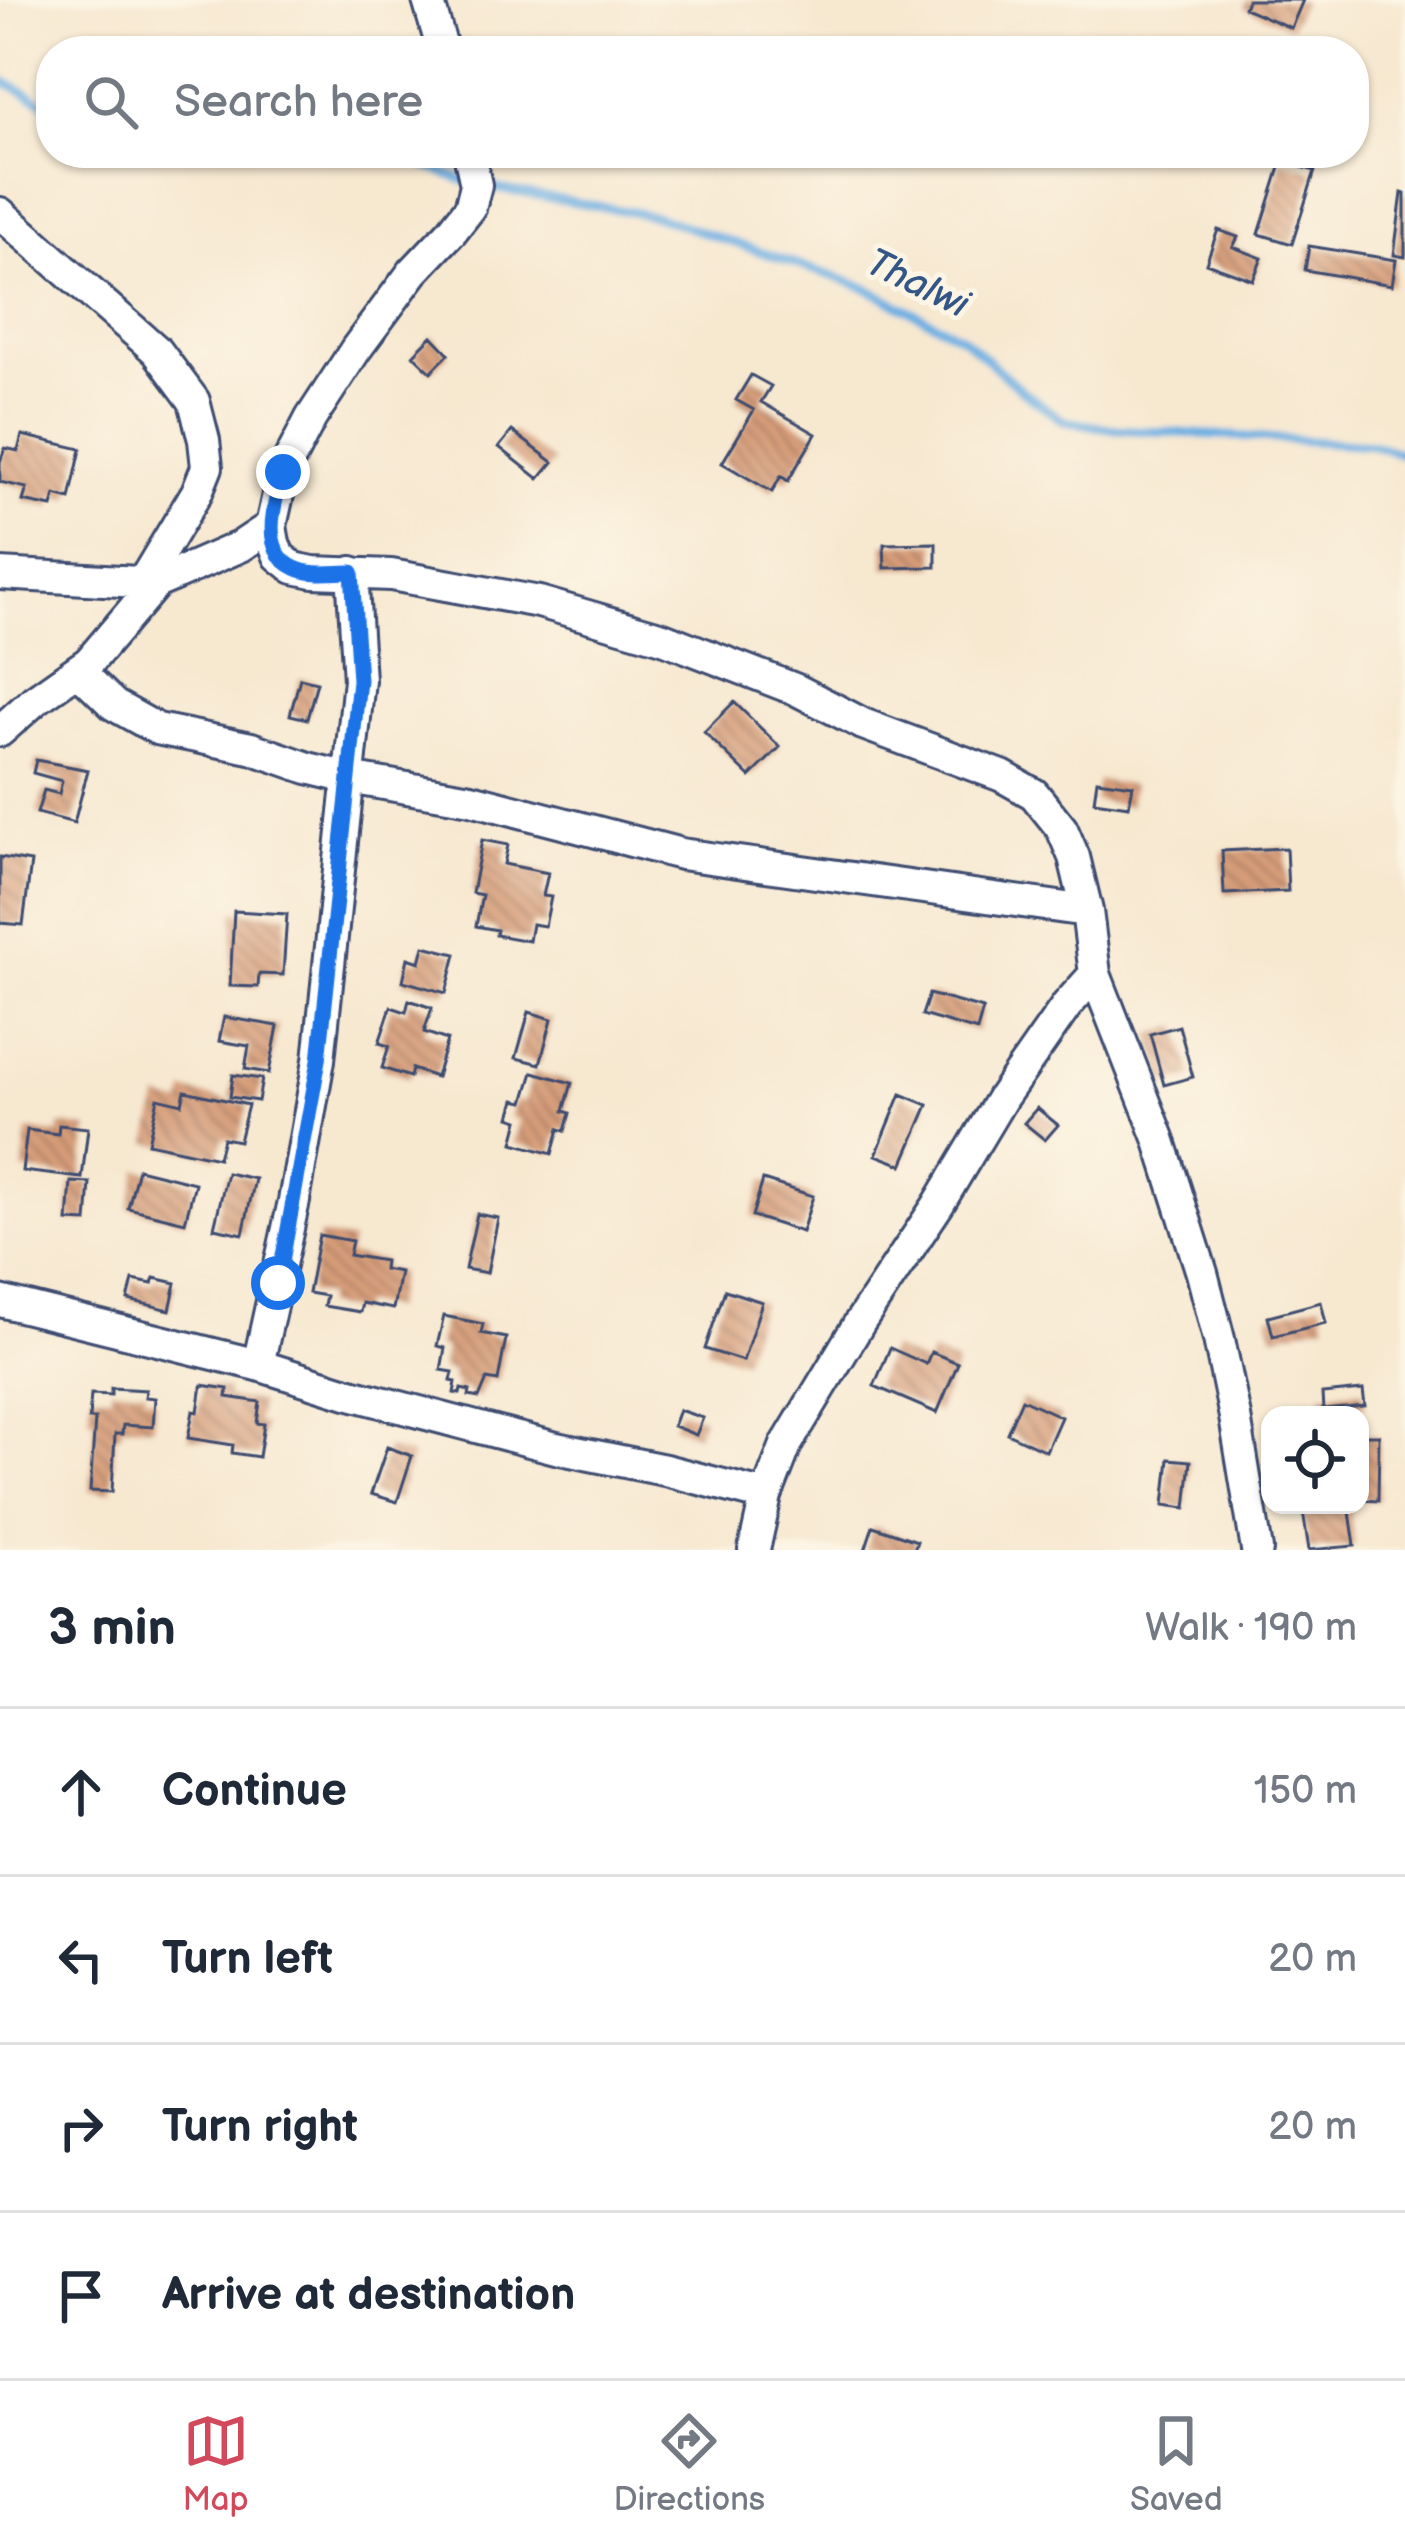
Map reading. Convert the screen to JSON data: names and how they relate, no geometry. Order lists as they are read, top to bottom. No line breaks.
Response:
{"water":["Thalwi"],"page":{"search":"Search here","heading":["3 min","Walk · 190 m"],"list":[["Continue","150 m"],["Turn left","20 m"],["Turn right","20 m"],"Arrive at destination"],"nav":["Map","Directions","Saved"]}}
